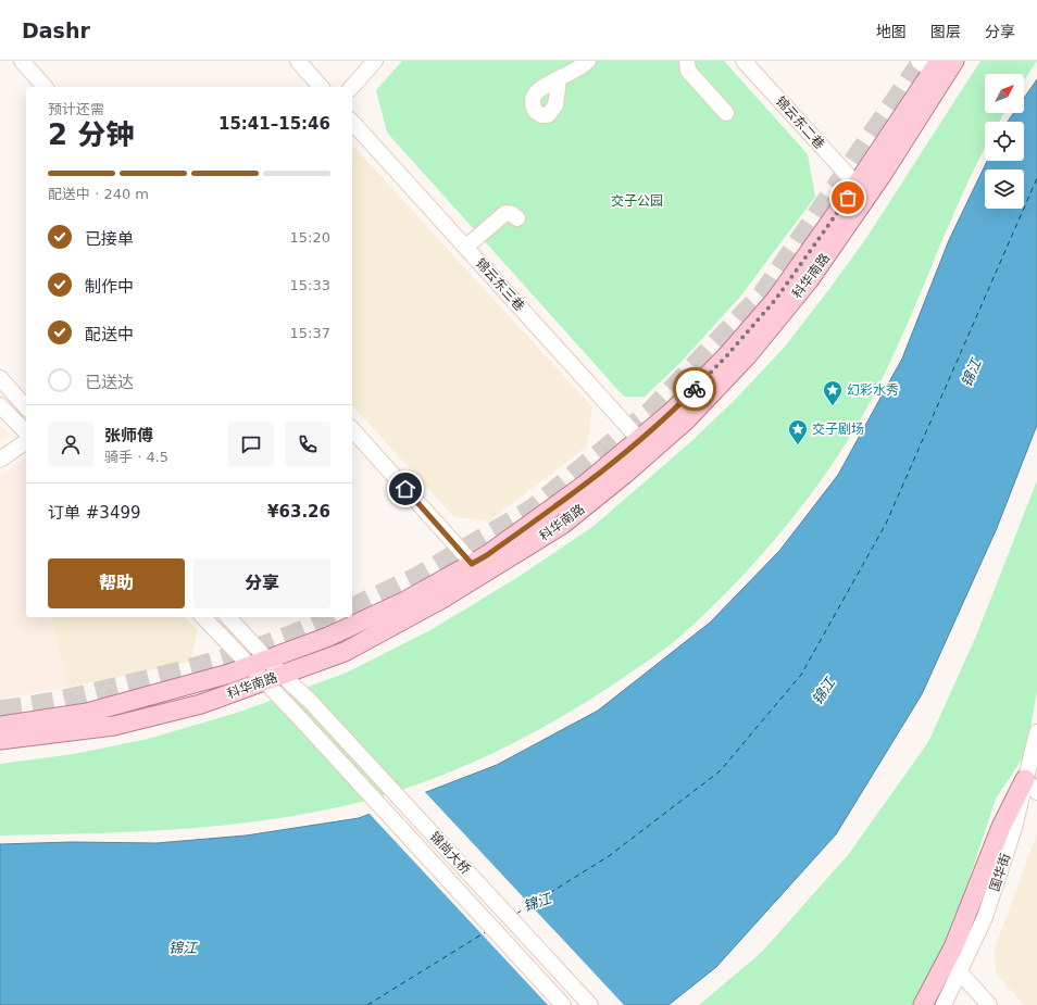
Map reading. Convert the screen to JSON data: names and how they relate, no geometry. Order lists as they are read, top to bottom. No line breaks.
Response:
{"streets":{"main road":["科华南路"],"street":["锦云东二巷","锦云东三巷","锦尚大桥","国华街"]},"crossings":[["锦云东二巷","科华南路"],["科华南路","锦云东三巷"],["科华南路","锦尚大桥"]],"water":["锦江"],"parks":["交子公园"],"places":{"place":["幻彩水秀","交子剧场"]},"north":"top right","page":{"header":"Dashr","nav":["地图","图层","分享"],"heading":["2 分钟","预计还需","15:41–15:46"],"panel":["张师傅","骑手 · 4.5","订单 #3499","¥63.26"],"bar":"配送中 · 240 m","list":[["已接单","15:20"],["制作中","15:33"],["配送中","15:37"],"已送达"],"buttons":["帮助","分享"]}}
